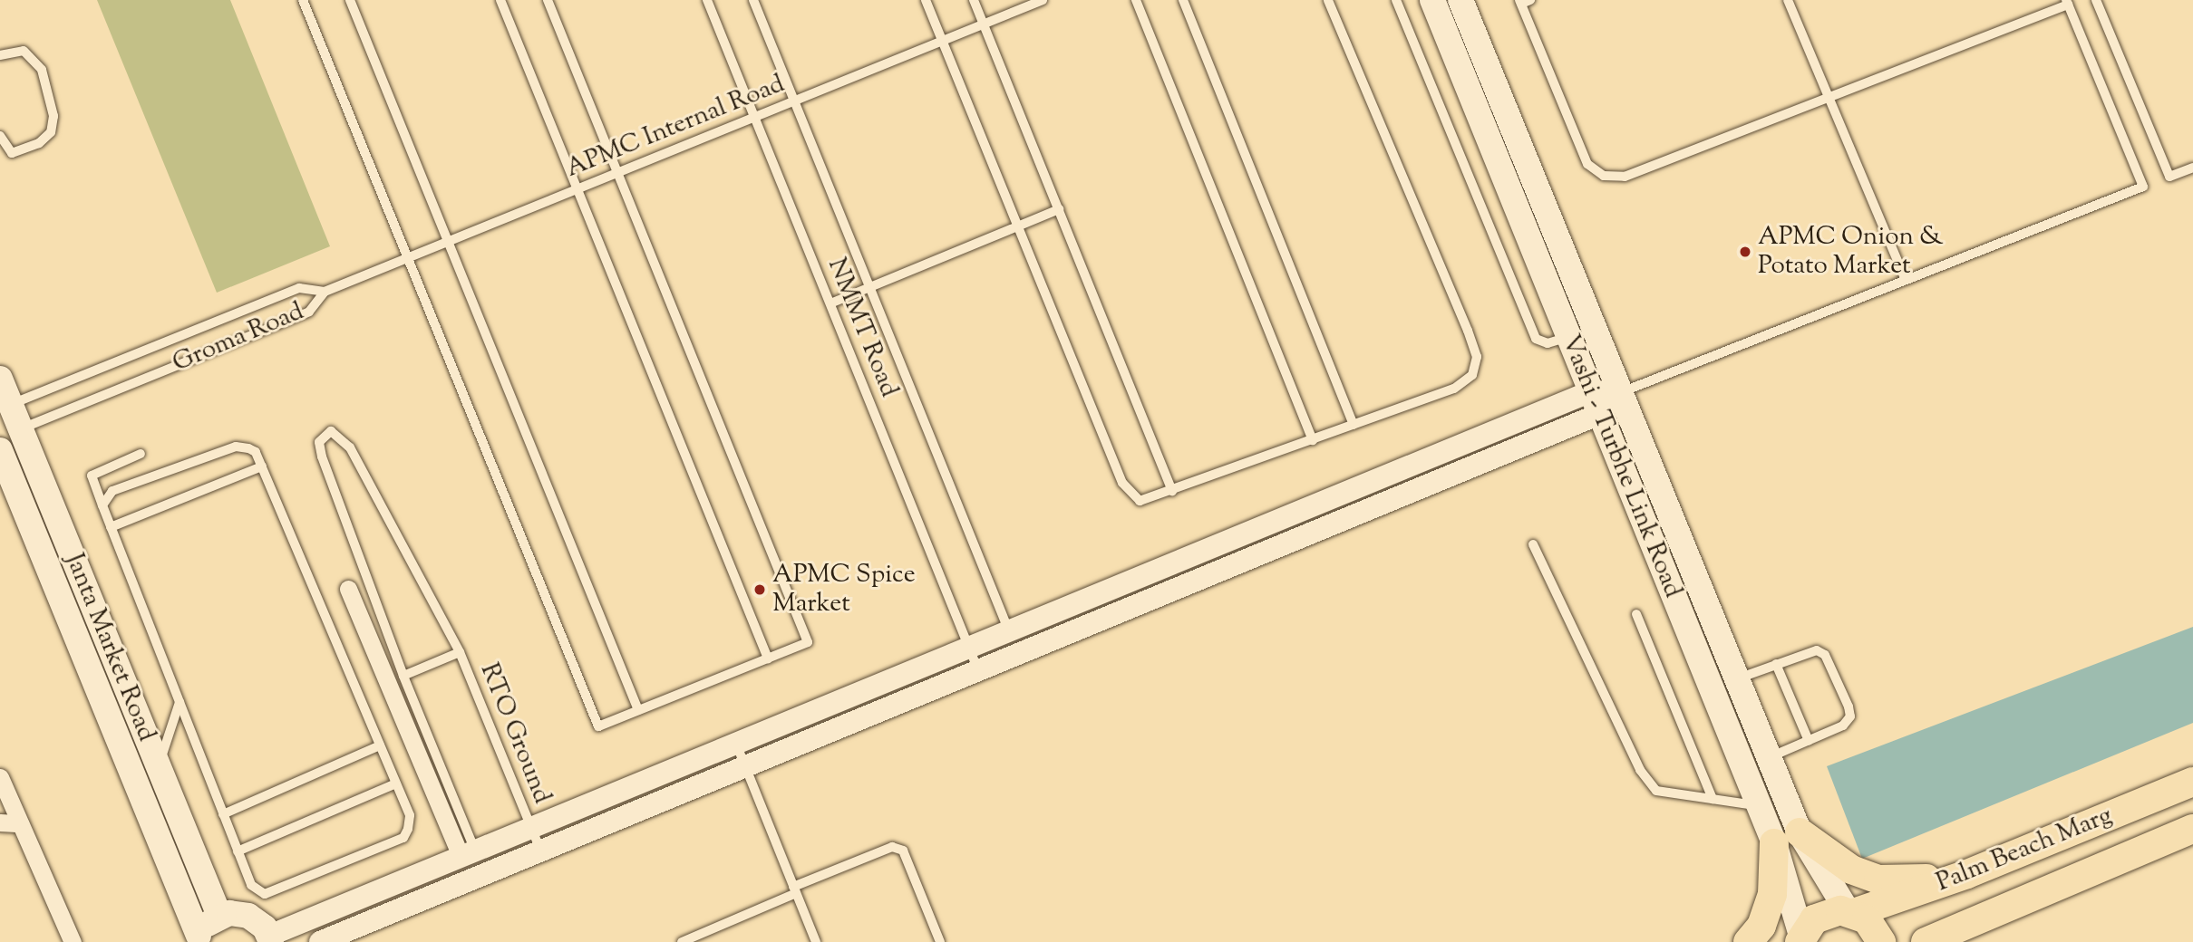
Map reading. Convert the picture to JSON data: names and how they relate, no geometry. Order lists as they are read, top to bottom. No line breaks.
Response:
{"streets":{"main road":["Vashi - Turbhe Link Road","Janta Market Road","Palm Beach Marg"],"lane":["APMC Internal Road","NMMT Road","Groma Road","RTO Ground"]},"crossings":[["APMC Internal Road","NMMT Road"],["APMC Internal Road","Groma Road"],["Groma Road","Janta Market Road"],["Vashi - Turbhe Link Road","Palm Beach Marg"]],"places":["APMC Onion & Potato Market","APMC Spice Market"]}
